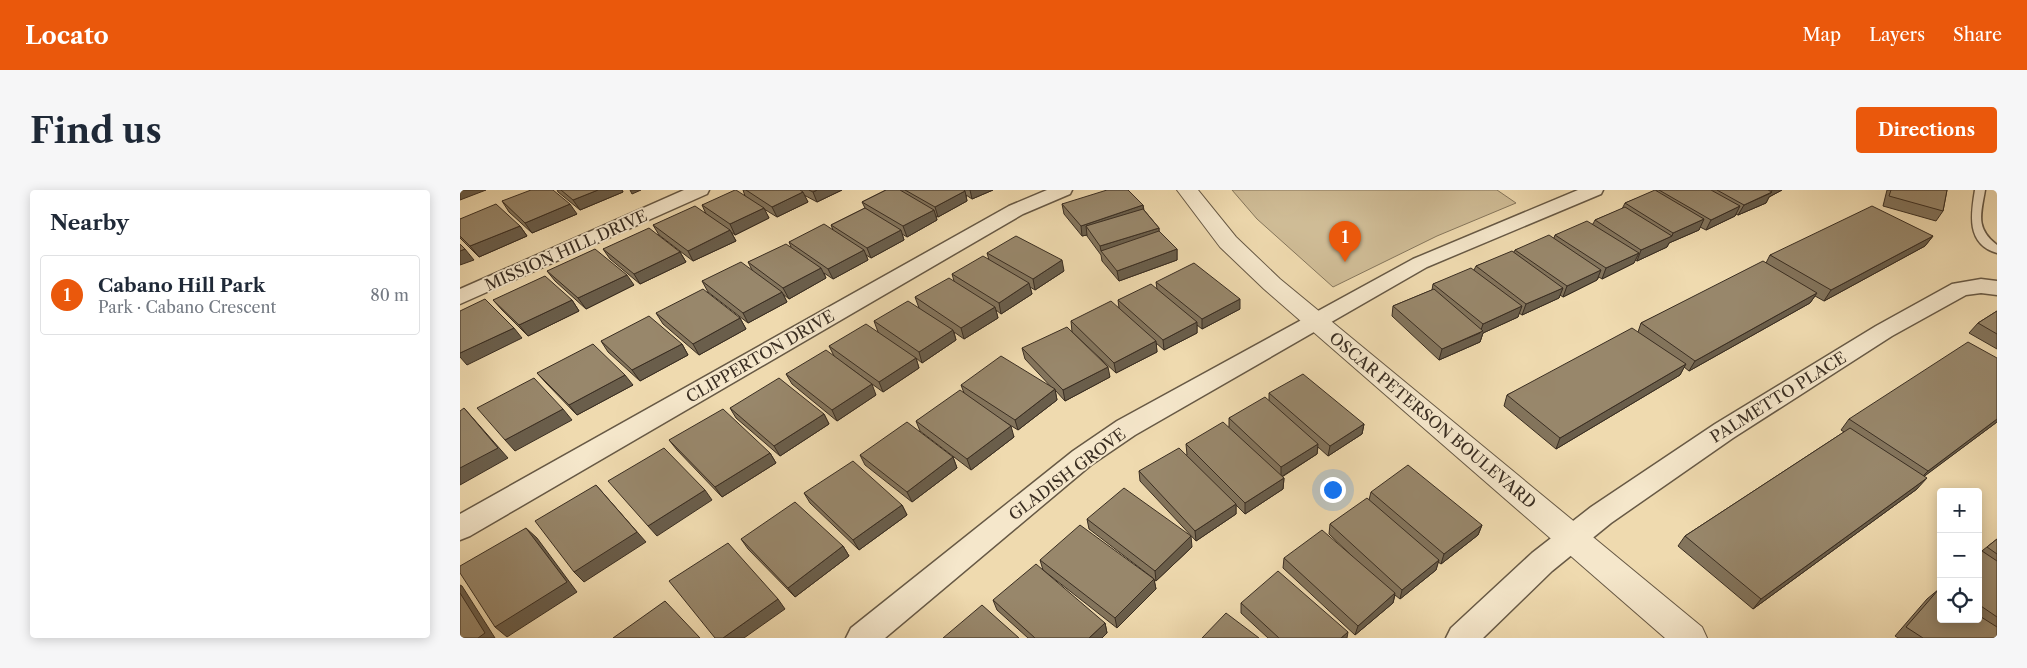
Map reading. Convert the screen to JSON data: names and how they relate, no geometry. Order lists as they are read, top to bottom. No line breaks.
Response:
{"streets":{"street":["MISSION HILL DRIVE","CLIPPERTON DRIVE","PALMETTO PLACE","OSCAR PETERSON BOULEVARD","GLADISH GROVE"]},"crossings":[["PALMETTO PLACE","OSCAR PETERSON BOULEVARD"],["OSCAR PETERSON BOULEVARD","GLADISH GROVE"]],"page":{"header":"Locato","nav":["Map","Layers","Share"],"buttons":"Directions","title":"Find us","heading":"Nearby","pins":"1","list":[{"mark":"1","name":"Cabano Hill Park","note":"Park · Cabano Crescent","value":"80 m"}],"map_buttons":["+","−"]}}
